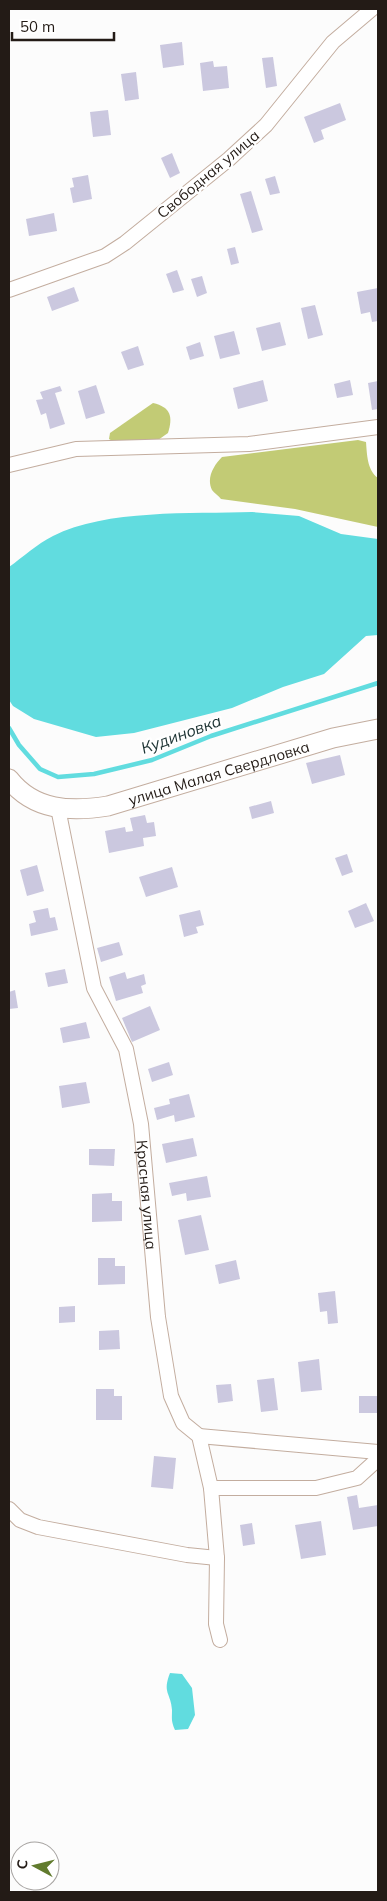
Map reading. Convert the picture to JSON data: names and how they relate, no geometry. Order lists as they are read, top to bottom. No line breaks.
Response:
{"streets":{"main road":["улица Малая Свердловка"],"street":["Свободная улица","Красная улица"]},"crossings":[["улица Малая Свердловка","Красная улица"]],"water":["Кудиновка"],"scale_bar":"50 m","north":"left"}
